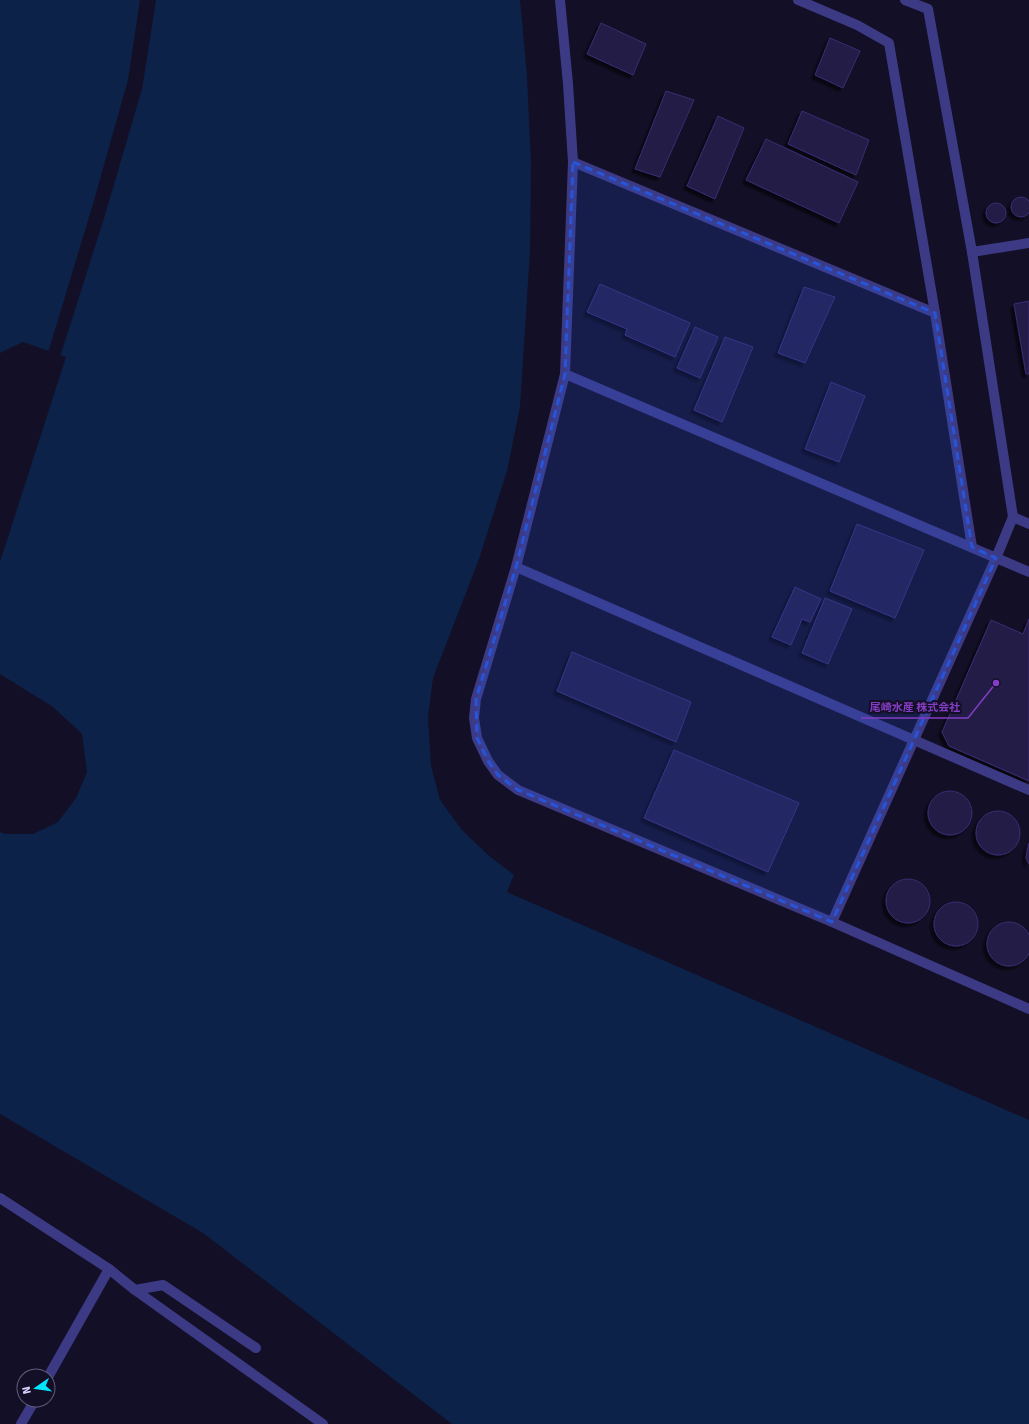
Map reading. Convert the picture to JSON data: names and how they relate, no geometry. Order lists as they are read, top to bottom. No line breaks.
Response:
{"places":["尾崎水産 株式会社"],"north":"left"}
